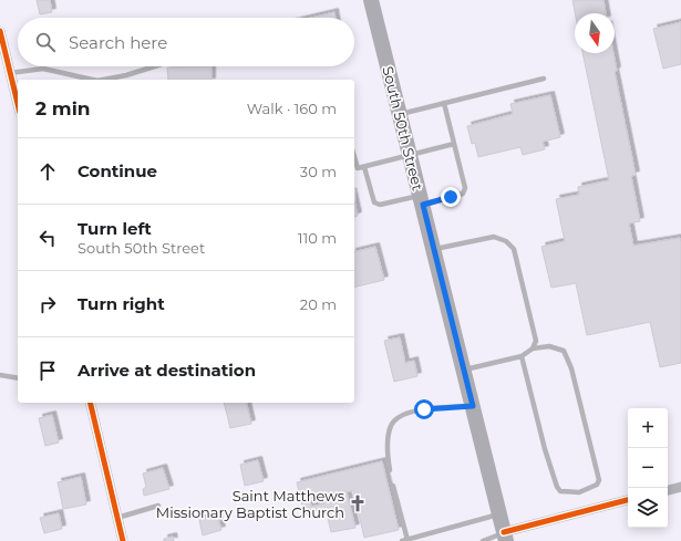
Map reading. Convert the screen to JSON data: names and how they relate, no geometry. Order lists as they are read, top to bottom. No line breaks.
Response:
{"streets":{"main road":["South 50th Street"]},"places":{"church":["Saint Matthews Missionary Baptist Church"]},"north":"bottom","page":{"search":"Search here","heading":["2 min","Walk · 160 m"],"list":[["Continue","30 m"],["Turn left","South 50th Street","110 m"],["Turn right","20 m"],"Arrive at destination"],"map_buttons":["+","−"]}}
